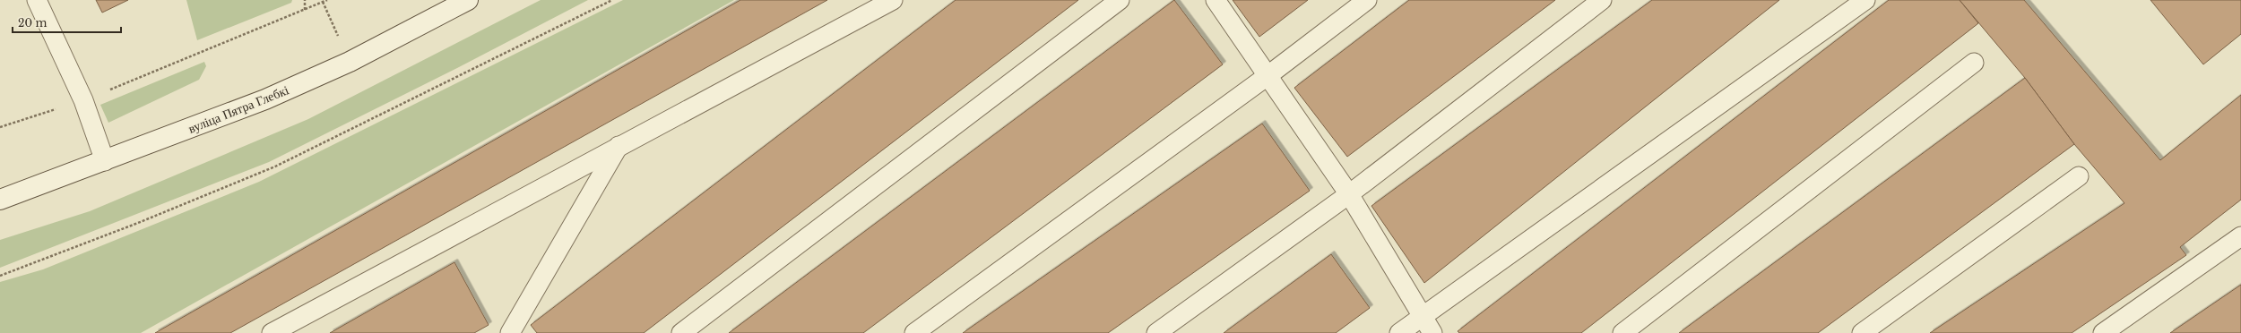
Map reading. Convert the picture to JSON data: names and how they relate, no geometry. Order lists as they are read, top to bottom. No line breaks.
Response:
{"streets":{"main road":["вуліца Пятра Глебкі"]},"scale_bar":"20 m"}
